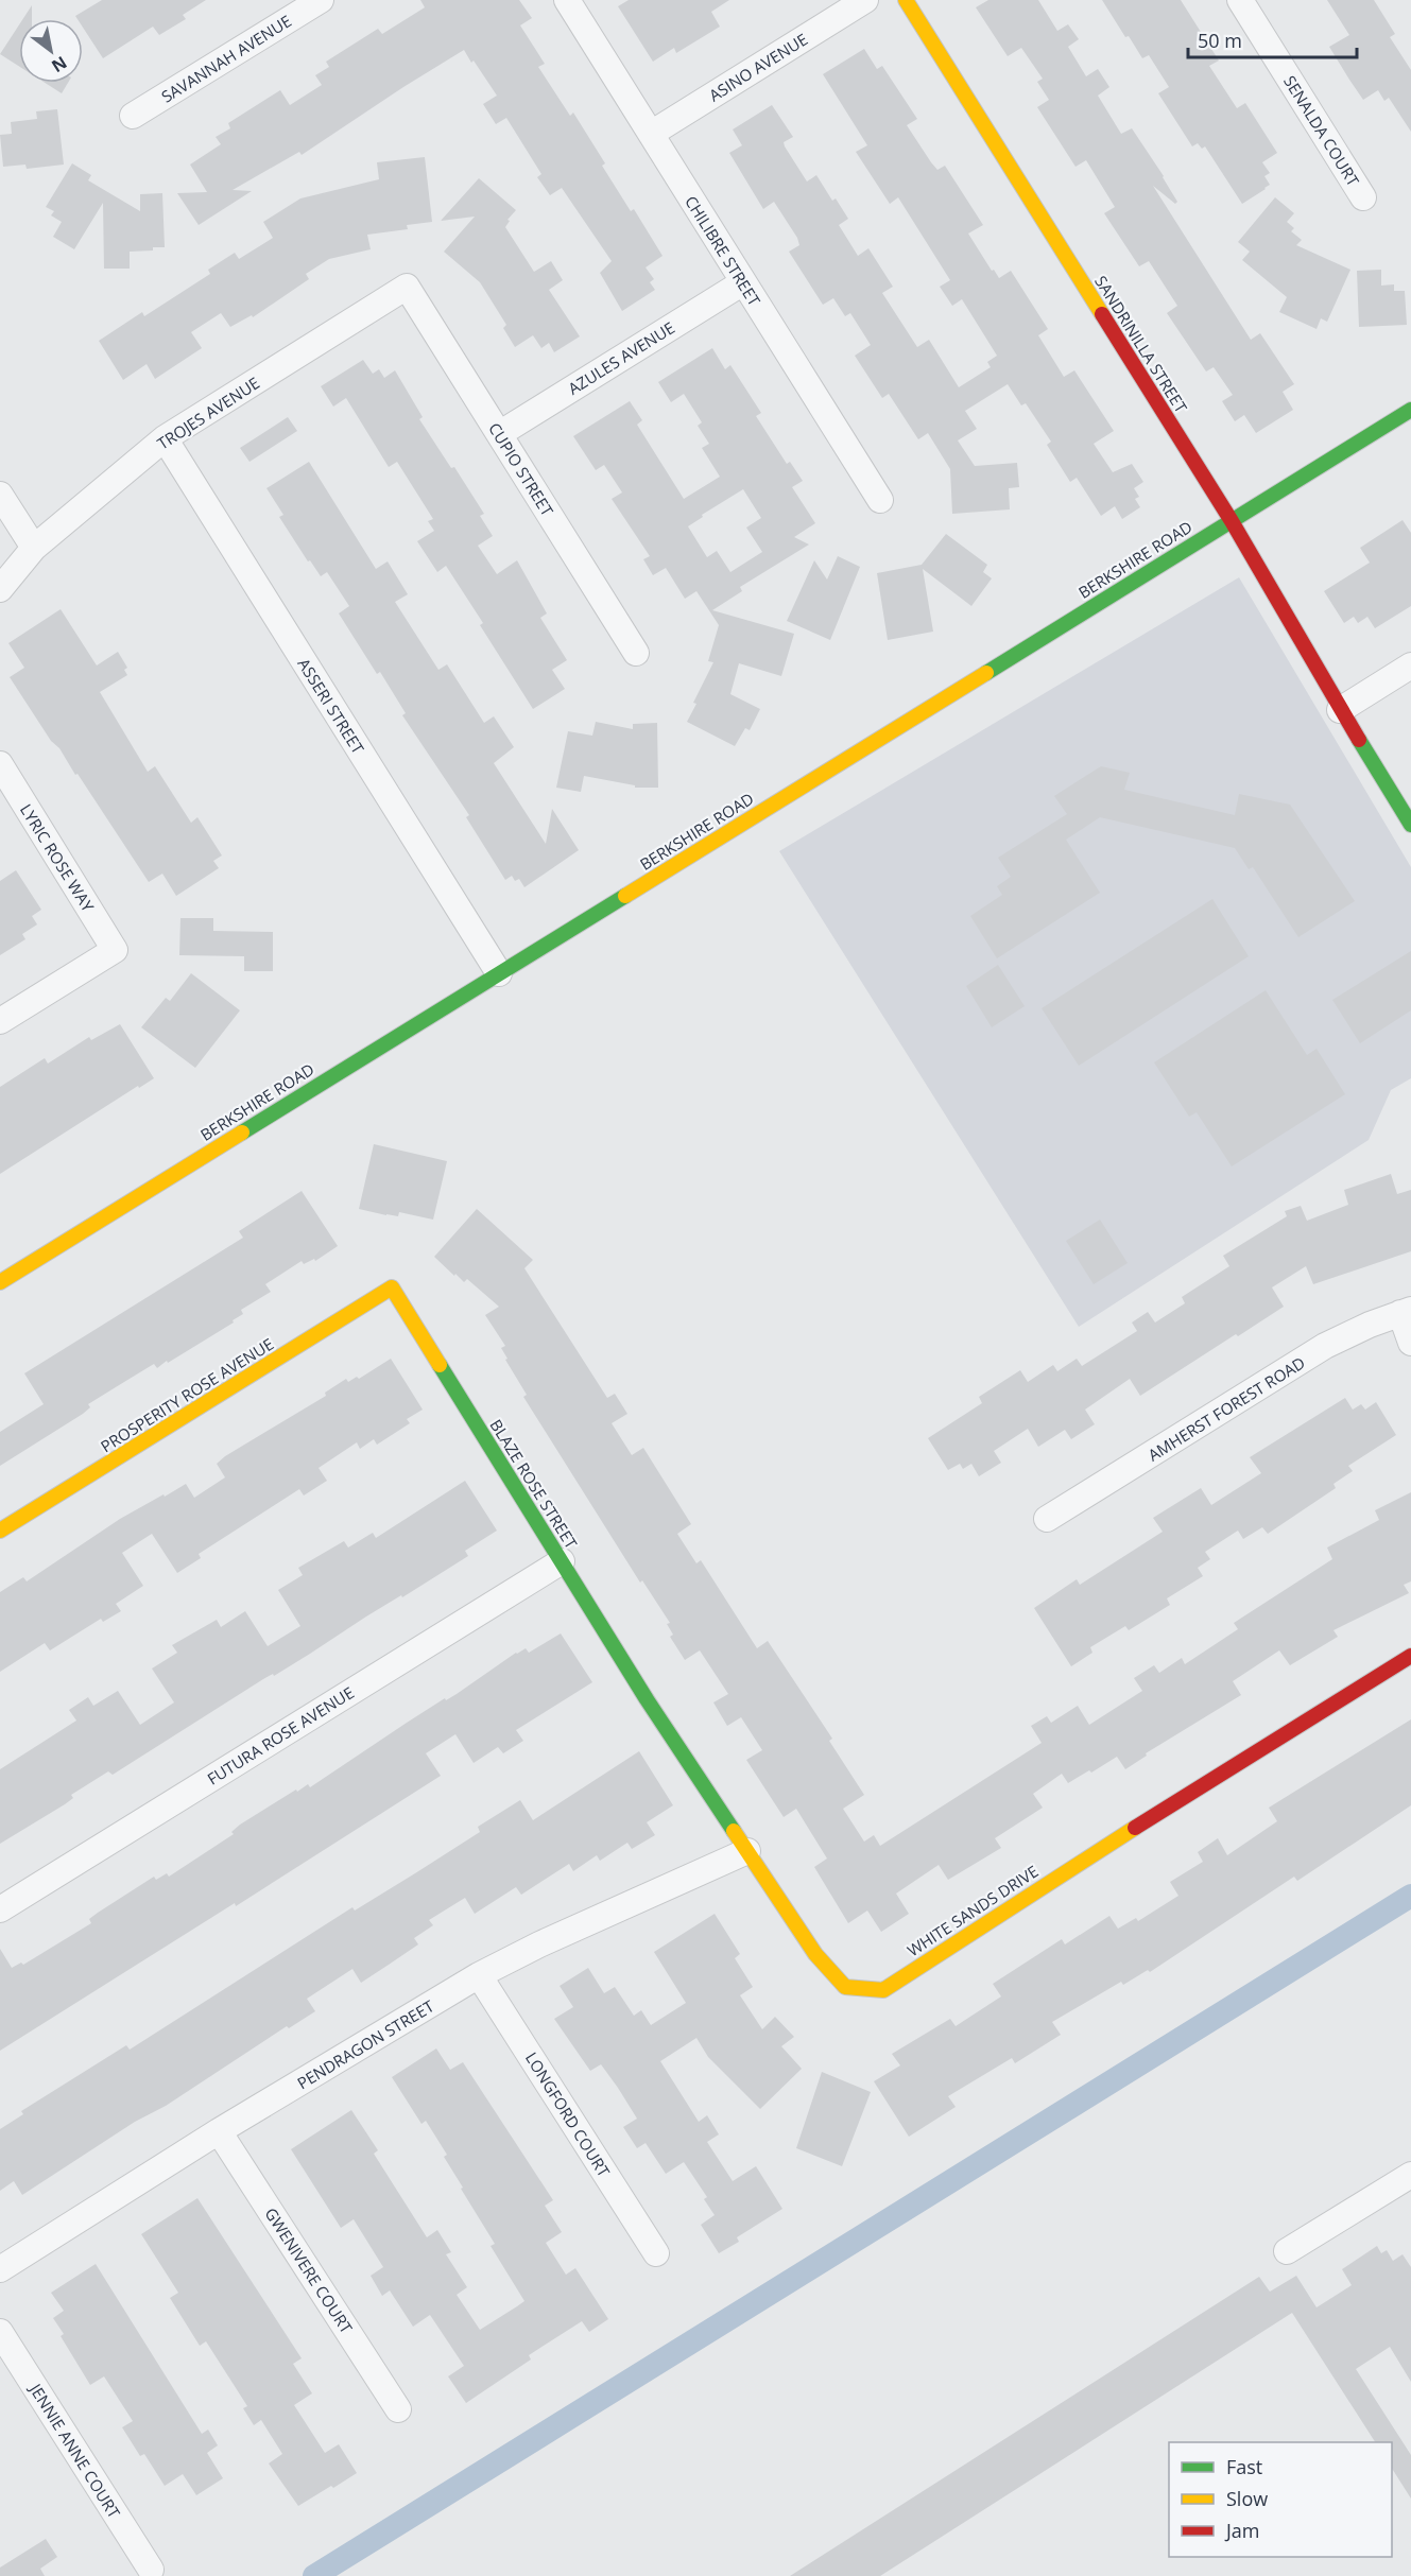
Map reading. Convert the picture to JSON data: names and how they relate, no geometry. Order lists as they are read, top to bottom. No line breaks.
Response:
{"streets":{"street":["SAVANNAH AVENUE","ASINO AVENUE","SENALDA COURT","CHILIBRE STREET","SANDRINILLA STREET","AZULES AVENUE","TROJES AVENUE","CUPIO STREET","BERKSHIRE ROAD","ASSERI STREET","LYRIC ROSE WAY","PROSPERITY ROSE AVENUE","AMHERST FOREST ROAD","BLAZE ROSE STREET","FUTURA ROSE AVENUE","WHITE SANDS DRIVE","PENDRAGON STREET","LONGFORD COURT","GWENIVERE COURT","JENNIE ANNE COURT"]},"crossings":[["ASINO AVENUE","CHILIBRE STREET"],["CHILIBRE STREET","AZULES AVENUE"],["SANDRINILLA STREET","BERKSHIRE ROAD"],["AZULES AVENUE","CUPIO STREET"],["TROJES AVENUE","CUPIO STREET"],["TROJES AVENUE","ASSERI STREET"],["BERKSHIRE ROAD","ASSERI STREET"],["PROSPERITY ROSE AVENUE","BLAZE ROSE STREET"],["BLAZE ROSE STREET","FUTURA ROSE AVENUE"],["BLAZE ROSE STREET","WHITE SANDS DRIVE"],["WHITE SANDS DRIVE","PENDRAGON STREET"],["PENDRAGON STREET","LONGFORD COURT"],["PENDRAGON STREET","GWENIVERE COURT"]],"legend":["Fast","Slow","Jam"],"scale_bar":"50 m","north":"bottom right"}
